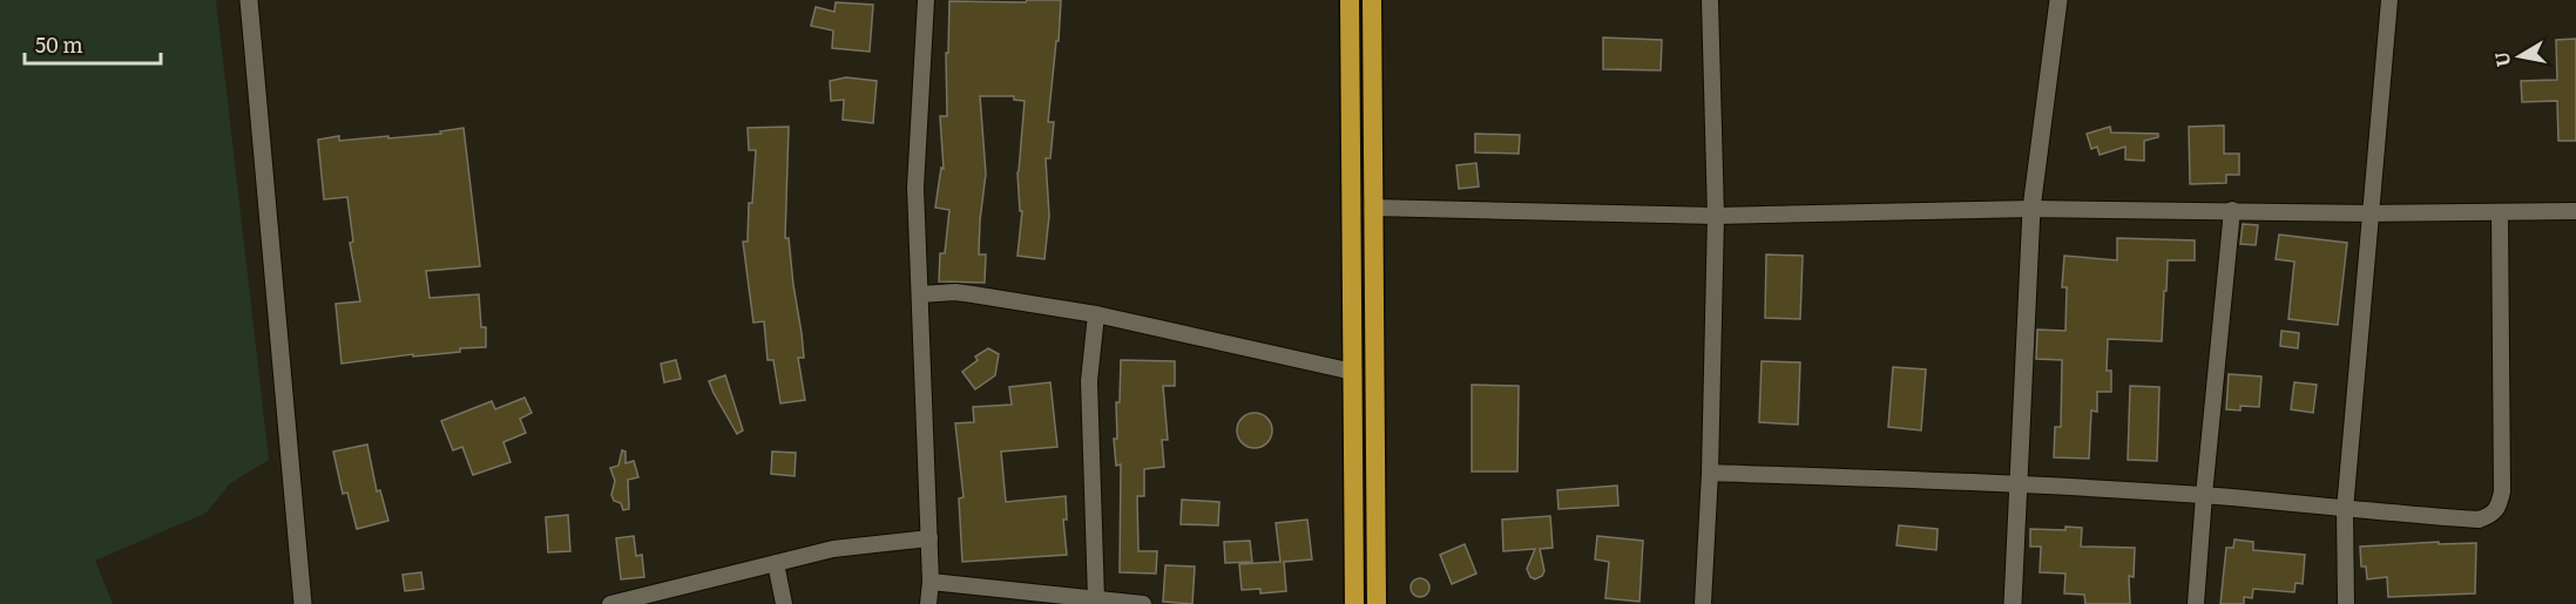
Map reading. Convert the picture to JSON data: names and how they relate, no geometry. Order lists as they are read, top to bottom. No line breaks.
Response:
{"scale_bar":"50 m","north":"left"}
